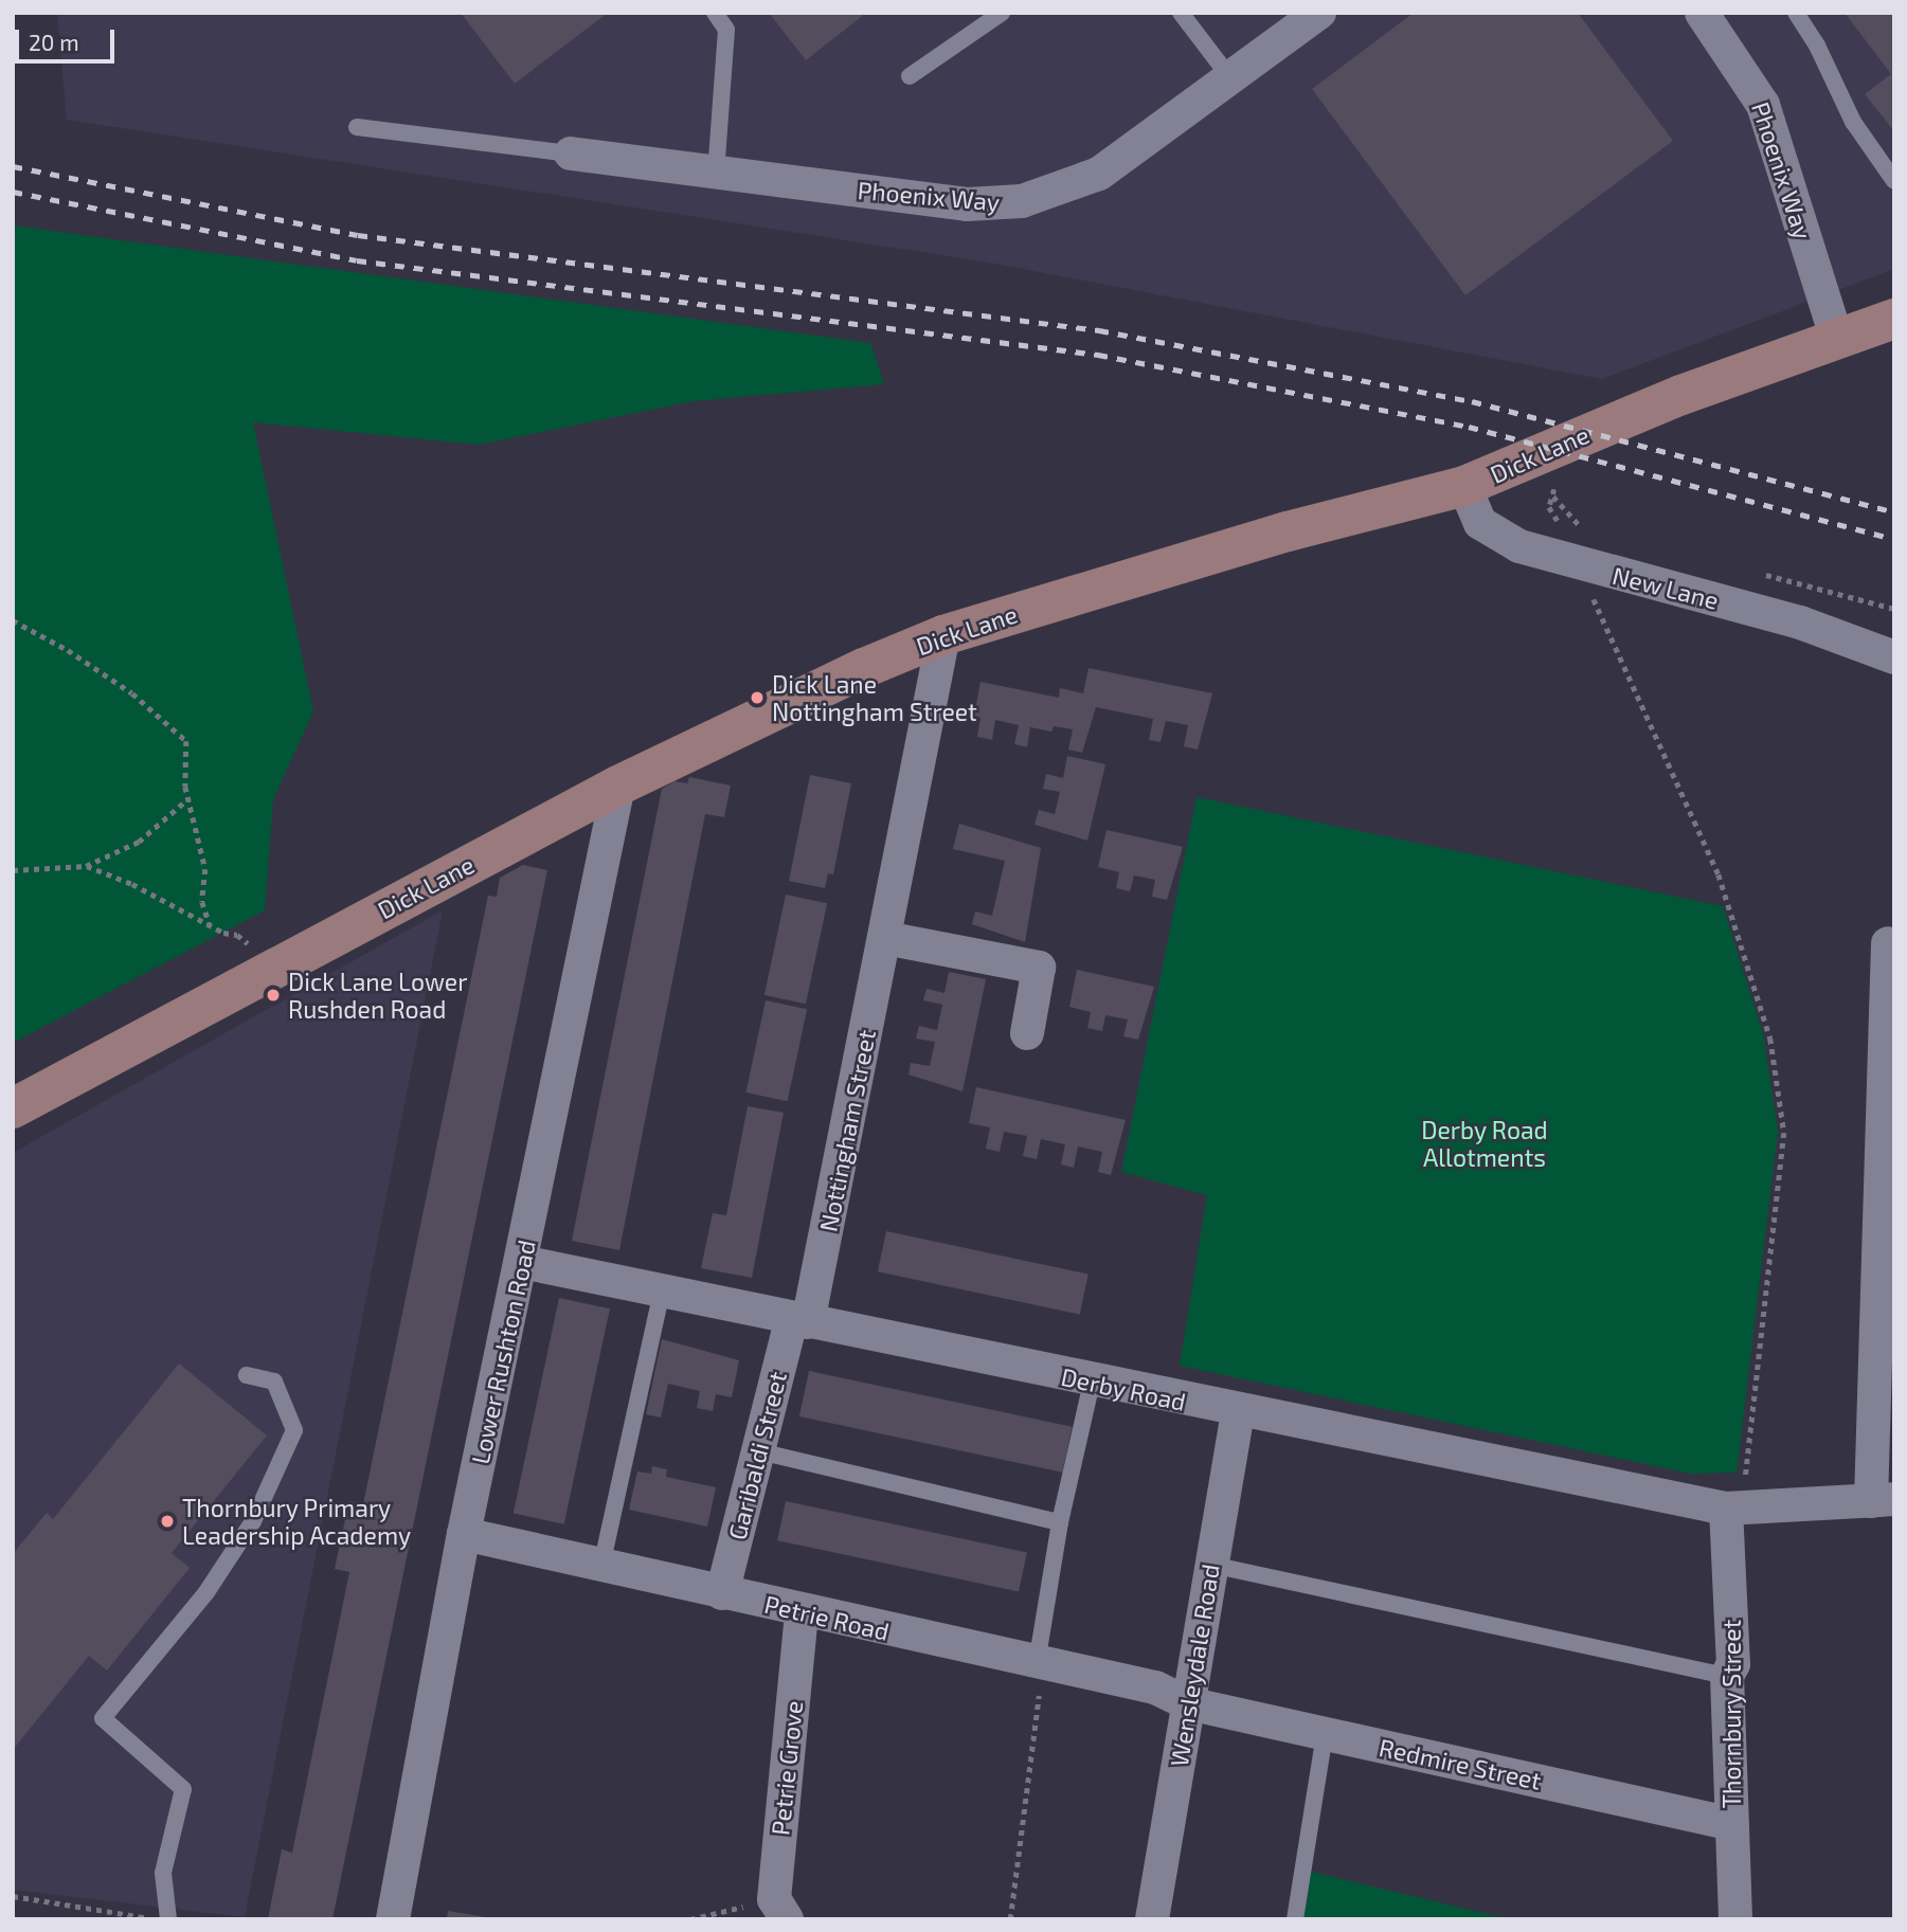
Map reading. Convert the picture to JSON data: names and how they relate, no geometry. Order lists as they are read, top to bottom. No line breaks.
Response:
{"streets":{"street":["Phoenix Way","Dick Lane","New Lane","Nottingham Street","Lower Rushton Road","Derby Road","Garibaldi Street","Petrie Road","Wensleydale Road","Thornbury Street","Redmire Street","Petrie Grove"]},"crossings":[["Phoenix Way","Dick Lane"],["Dick Lane","New Lane"],["Dick Lane","Nottingham Street"],["Dick Lane","Lower Rushton Road"],["Nottingham Street","Derby Road"],["Nottingham Street","Garibaldi Street"],["Lower Rushton Road","Derby Road"],["Lower Rushton Road","Petrie Road"],["Derby Road","Garibaldi Street"],["Derby Road","Wensleydale Road"],["Derby Road","Thornbury Street"],["Garibaldi Street","Petrie Road"],["Petrie Road","Wensleydale Road"],["Petrie Road","Redmire Street"],["Petrie Road","Petrie Grove"],["Wensleydale Road","Redmire Street"],["Thornbury Street","Redmire Street"]],"parks":["Derby Road Allotments"],"places":["Dick Lane Nottingham Street","Dick Lane Lower Rushden Road","Thornbury Primary Leadership Academy"],"scale_bar":"20 m"}
